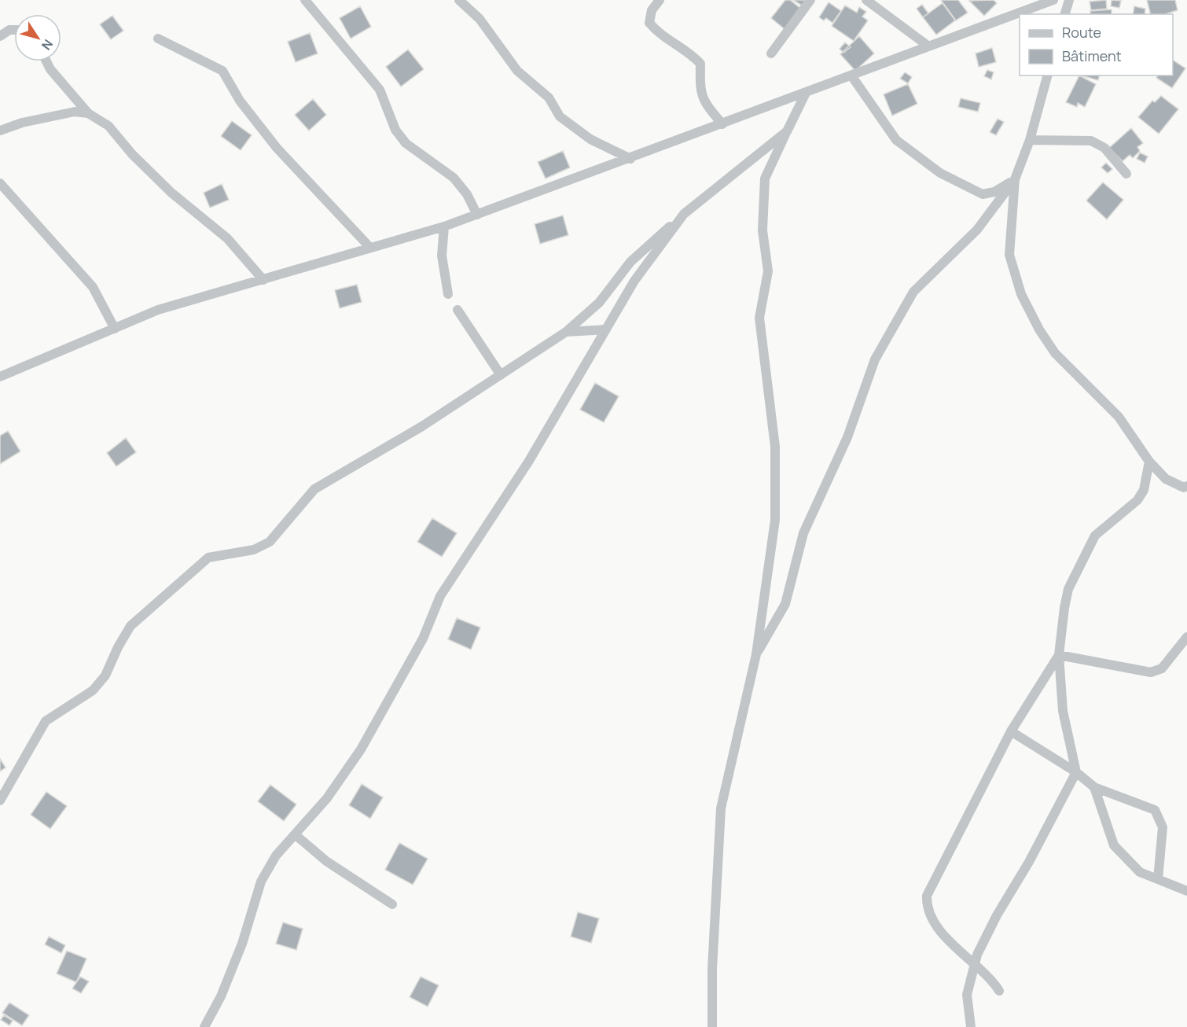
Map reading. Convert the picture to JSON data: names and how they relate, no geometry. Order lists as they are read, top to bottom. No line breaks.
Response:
{"legend":["Route","Bâtiment"],"north":"bottom right"}
